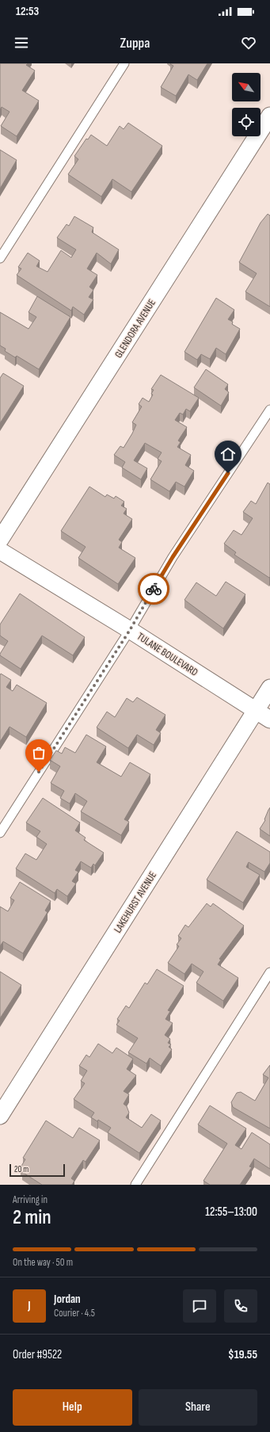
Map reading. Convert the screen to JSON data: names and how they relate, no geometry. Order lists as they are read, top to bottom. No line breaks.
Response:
{"streets":{"street":["GLENDORA AVENUE","TULANE BOULEVARD","LAKEHURST AVENUE"]},"crossings":[["TULANE BOULEVARD","LAKEHURST AVENUE"]],"scale_bar":"20 m","north":"top left","page":{"status":"12:53","header":"Zuppa","scale":"20 m","heading":["2 min","Arriving in","12:55–13:00"],"panel":["Jordan","Courier · 4.5","Order #9522","$19.55"],"bar":"On the way · 50 m","round":"J","buttons":["Help","Share"]}}
